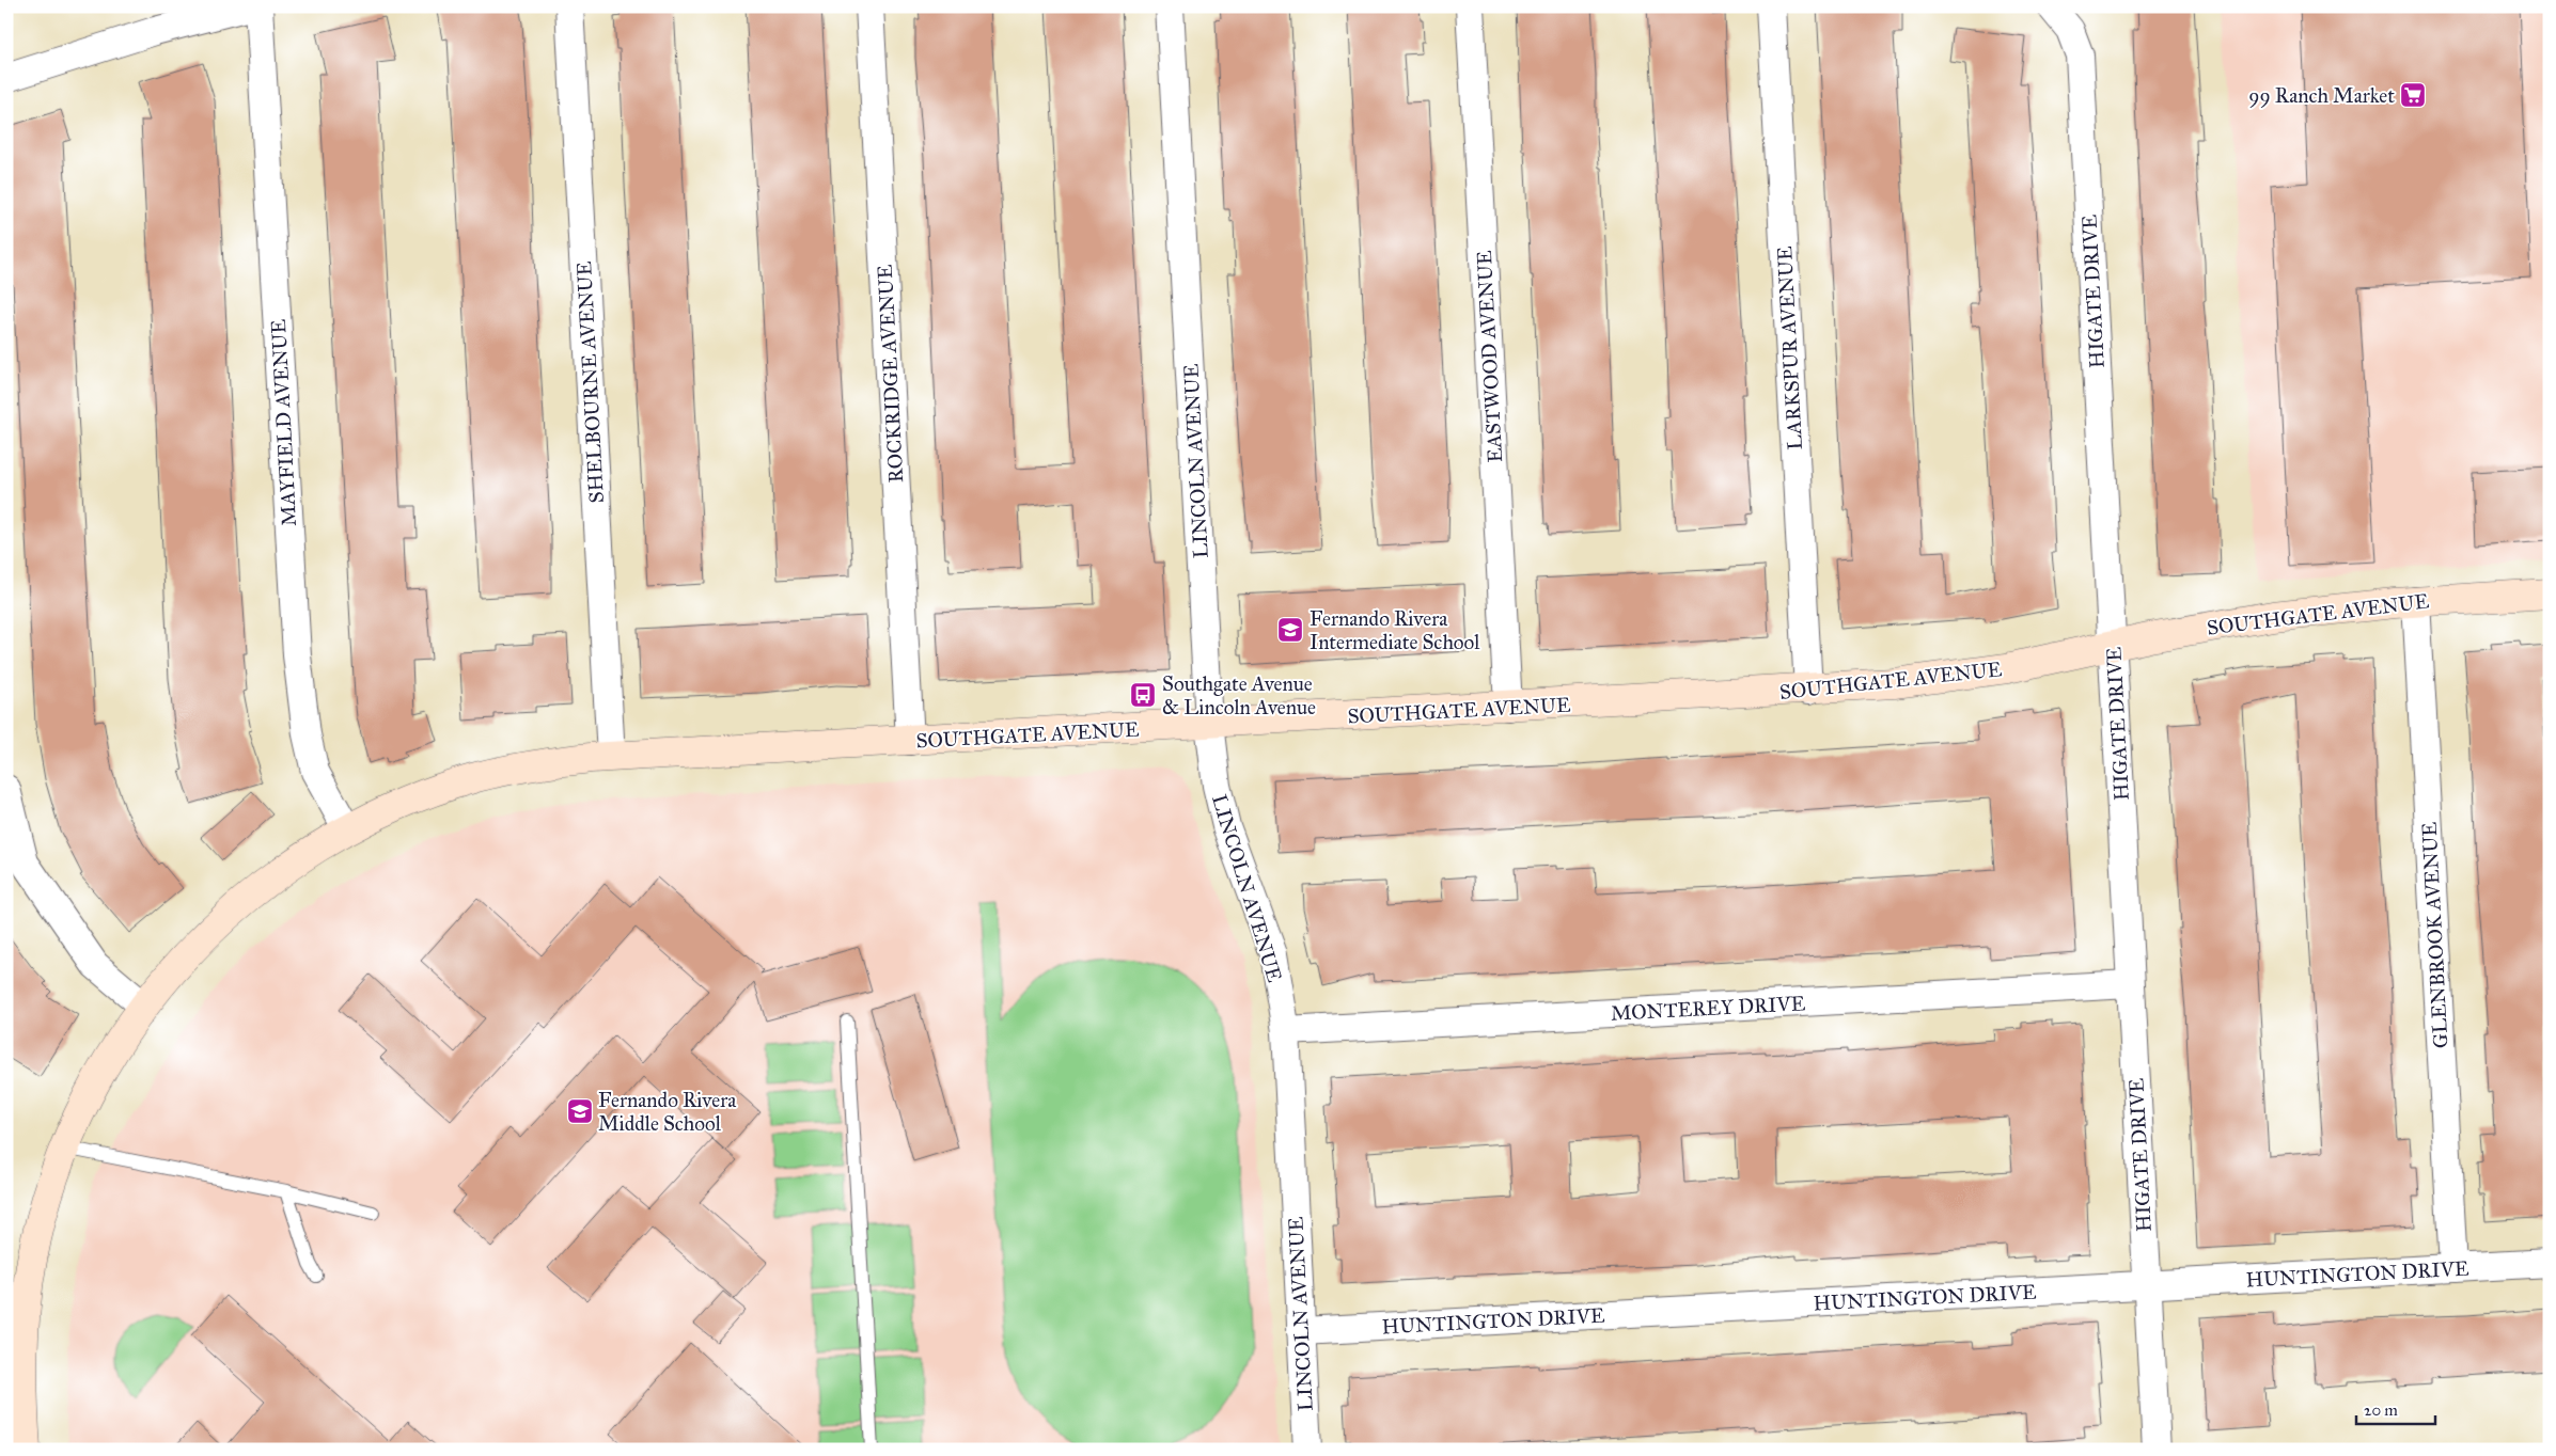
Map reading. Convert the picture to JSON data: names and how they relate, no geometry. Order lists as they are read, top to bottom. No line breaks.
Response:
{"streets":{"street":["HIGATE DRIVE","LARKSPUR AVENUE","EASTWOOD AVENUE","ROCKRIDGE AVENUE","SHELBOURNE AVENUE","MAYFIELD AVENUE","LINCOLN AVENUE","SOUTHGATE AVENUE","GLENBROOK AVENUE","MONTEREY DRIVE","HUNTINGTON DRIVE"]},"crossings":[["HIGATE DRIVE","SOUTHGATE AVENUE"],["HIGATE DRIVE","MONTEREY DRIVE"],["HIGATE DRIVE","HUNTINGTON DRIVE"],["LARKSPUR AVENUE","SOUTHGATE AVENUE"],["EASTWOOD AVENUE","SOUTHGATE AVENUE"],["ROCKRIDGE AVENUE","SOUTHGATE AVENUE"],["SHELBOURNE AVENUE","SOUTHGATE AVENUE"],["MAYFIELD AVENUE","SOUTHGATE AVENUE"],["LINCOLN AVENUE","SOUTHGATE AVENUE"],["LINCOLN AVENUE","MONTEREY DRIVE"],["LINCOLN AVENUE","HUNTINGTON DRIVE"],["SOUTHGATE AVENUE","GLENBROOK AVENUE"],["GLENBROOK AVENUE","HUNTINGTON DRIVE"]],"places":{"supermarket":["99 Ranch Market"],"school or university":["Fernando Rivera Intermediate School","Fernando Rivera Middle School"],"bus stop":["Southgate Avenue & Lincoln Avenue"]},"scale_bar":"20 m"}
